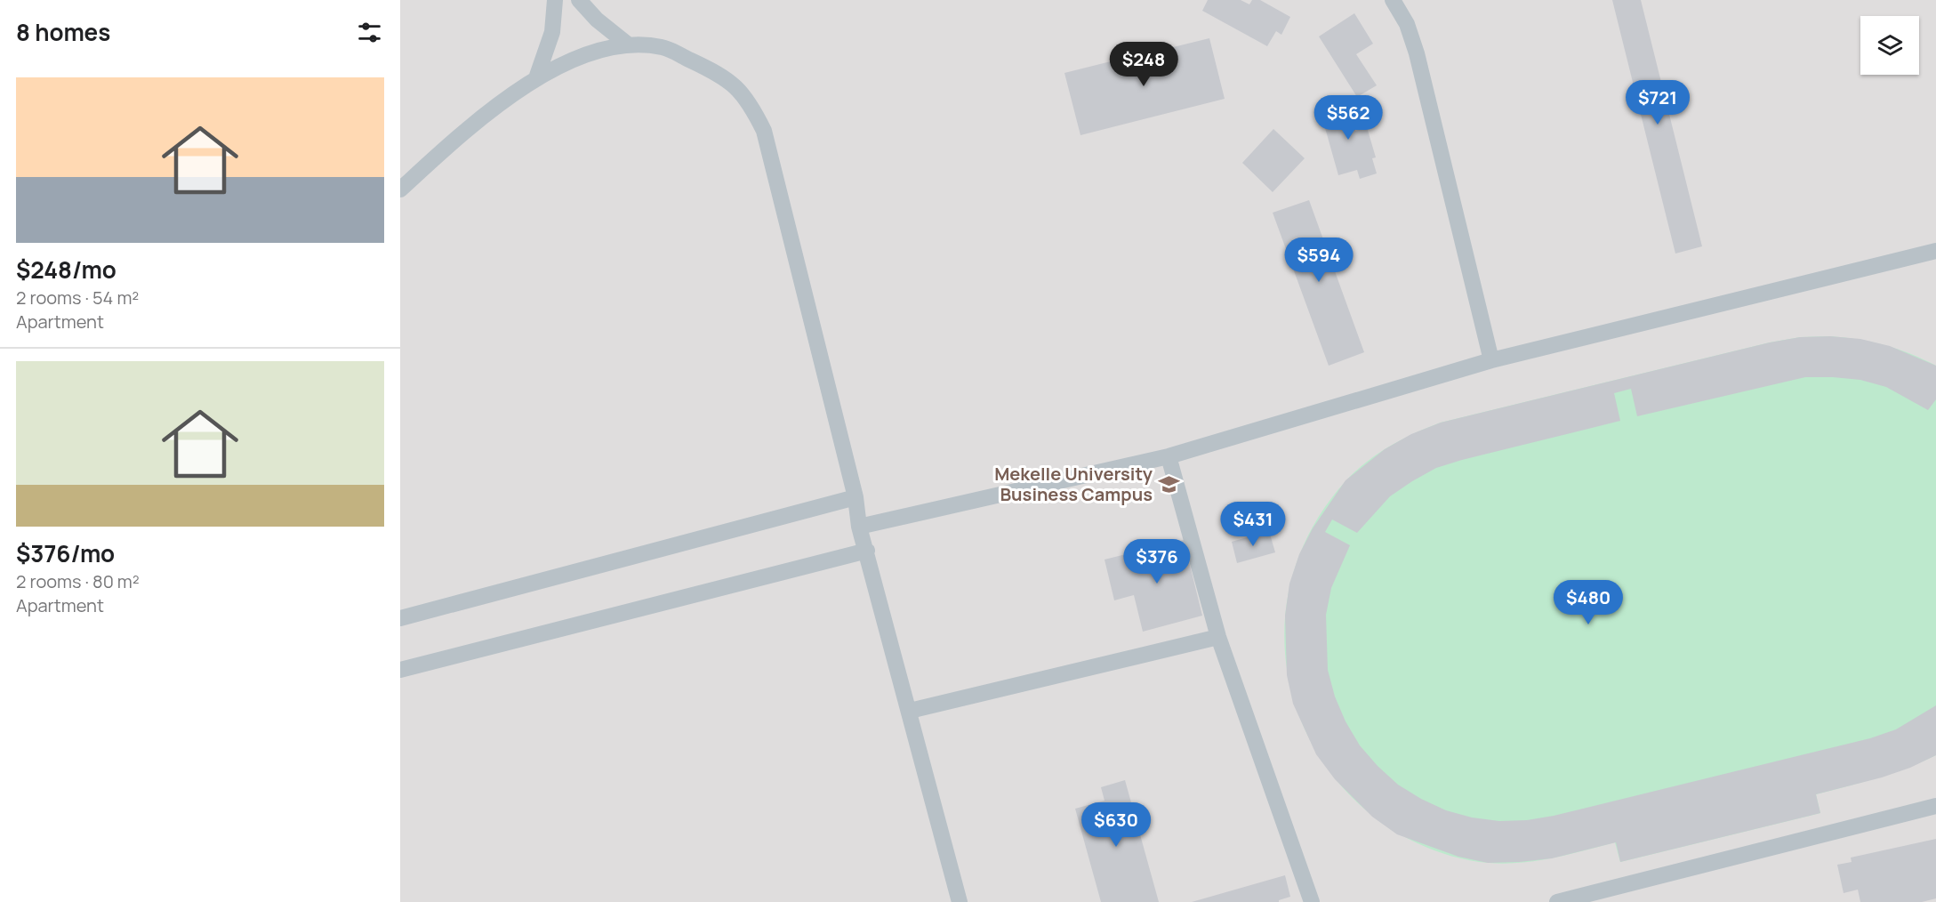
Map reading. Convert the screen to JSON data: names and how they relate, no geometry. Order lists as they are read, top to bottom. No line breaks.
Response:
{"places":{"school or university":["Mekelle University Business Campus"]},"page":{"heading":"8 homes","price":["$248","$721","$562","$594","$431","$376","$480","$630"],"list":[{"name":"$248/mo","note":"2 rooms · 54 m² · Apartment"},{"name":"$376/mo","note":"2 rooms · 80 m² · Apartment"}]}}
